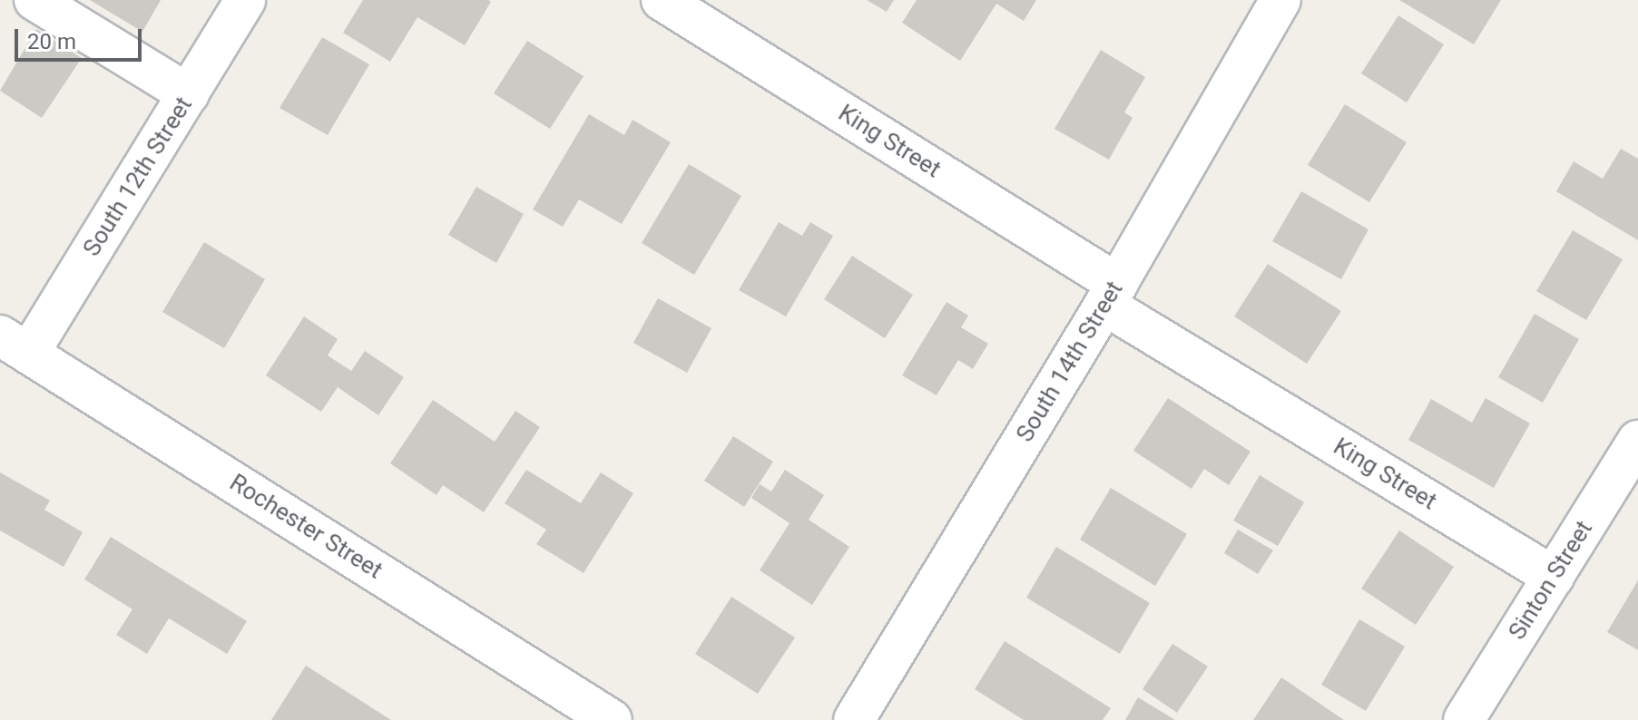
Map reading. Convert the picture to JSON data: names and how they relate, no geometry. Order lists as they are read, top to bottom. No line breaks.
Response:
{"streets":{"street":["King Street","South 12th Street","South 14th Street","Rochester Street","Sinton Street"]},"crossings":[["King Street","South 14th Street"],["King Street","Sinton Street"],["South 12th Street","Rochester Street"]],"scale_bar":"20 m"}
